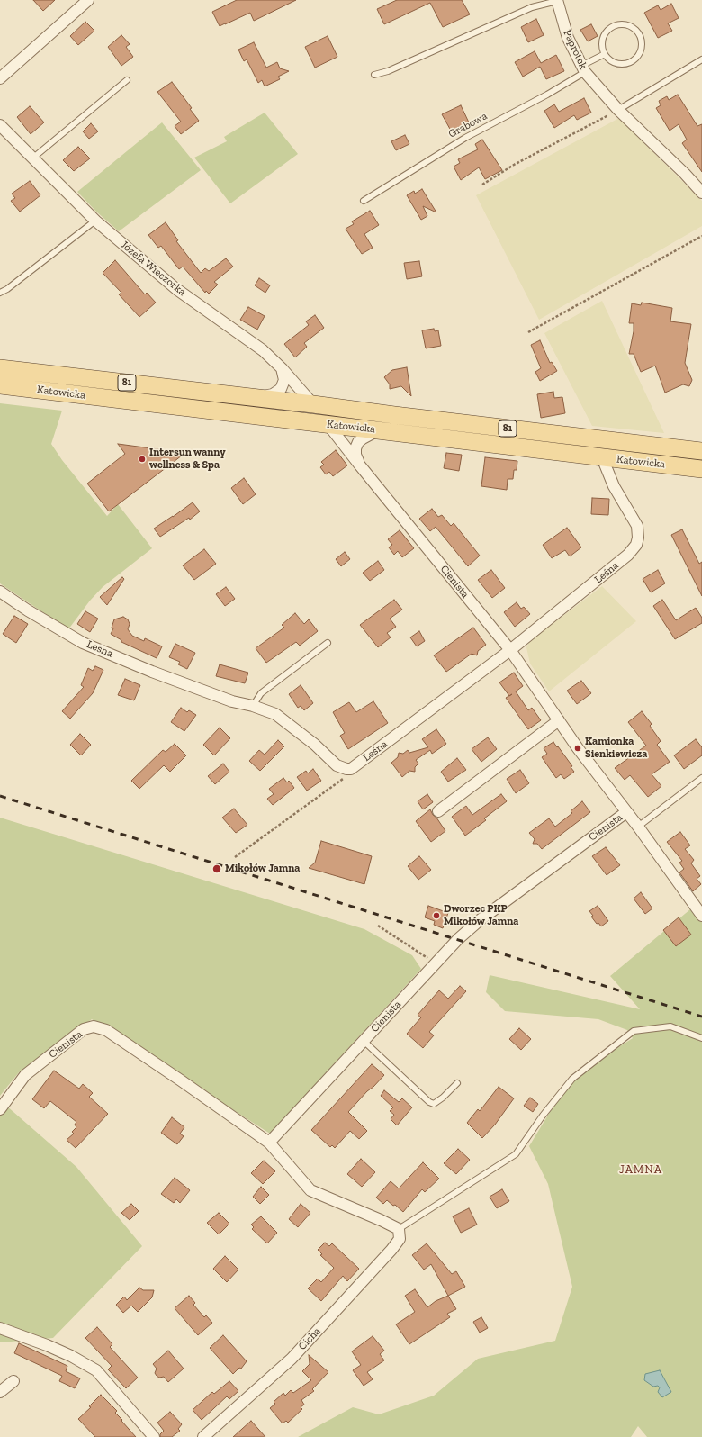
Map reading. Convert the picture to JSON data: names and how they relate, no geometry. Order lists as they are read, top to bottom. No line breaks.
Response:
{"streets":{"main road":["81","Katowicka"],"street":["Paprotek","Józefa Wieczorka","Leśna","Cienista","Cicha"],"lane":["Grabowa"]},"crossings":[["Paprotek","Grabowa"],["Józefa Wieczorka","Katowicka"],["Katowicka","Leśna"],["Katowicka","Cienista"],["Leśna","Cienista"],["Cienista","Cicha"]],"districts":["JAMNA"],"places":["Intersun wanny wellness & Spa","Kamionka Sienkiewicza","Mikołów Jamna","Dworzec PKP Mikołów Jamna"]}
